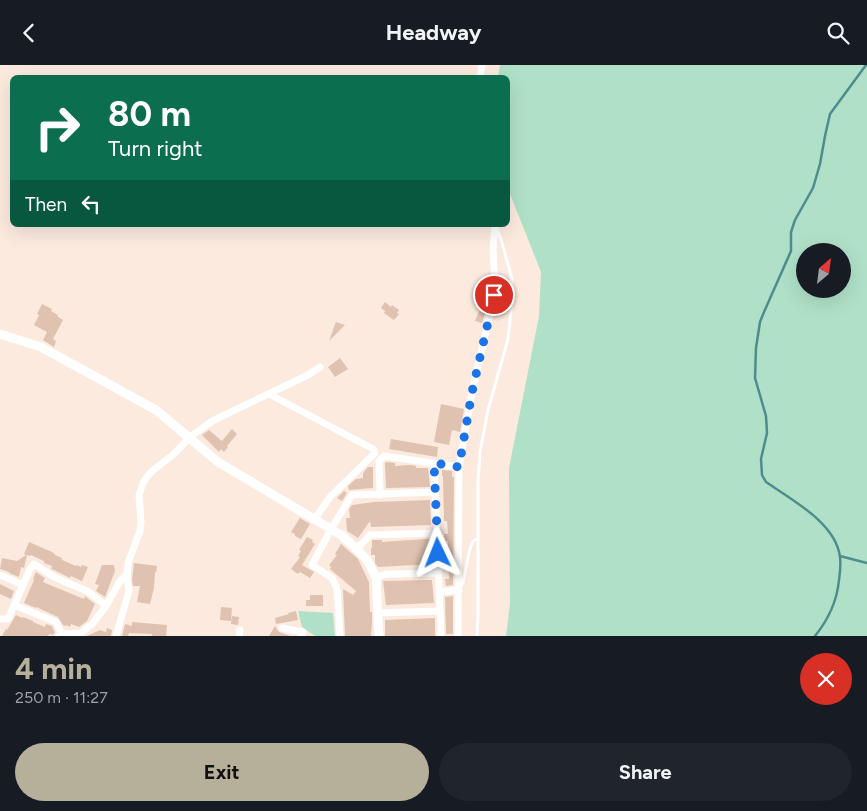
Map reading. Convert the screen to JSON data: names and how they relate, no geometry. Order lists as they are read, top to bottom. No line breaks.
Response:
{"north":"top right","page":{"header":"Headway","turn":["80 m","Turn right"],"then":"Then","heading":["4 min","250 m · 11:27"],"buttons":["Exit","Share"]}}
